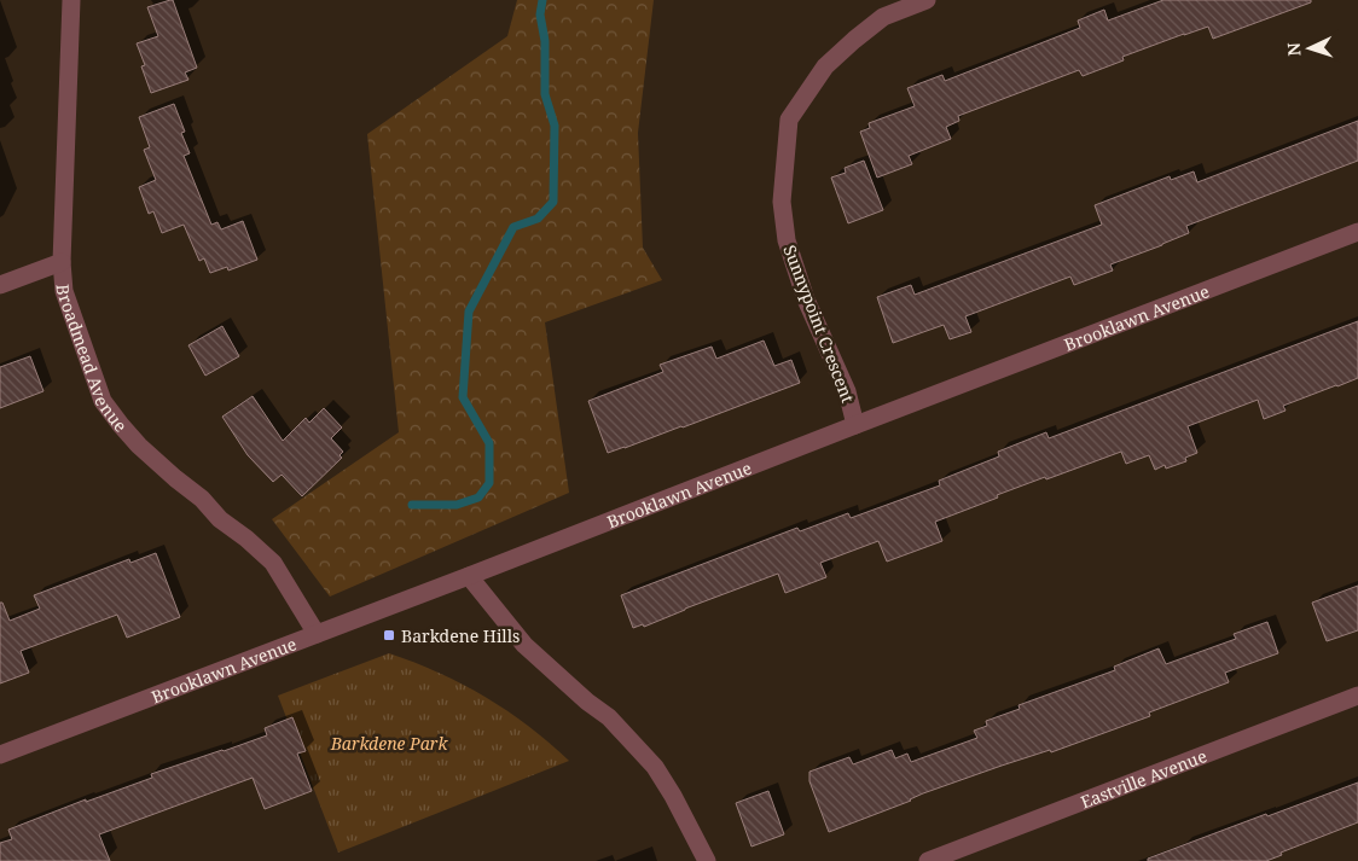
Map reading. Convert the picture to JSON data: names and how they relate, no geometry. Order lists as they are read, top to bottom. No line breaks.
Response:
{"streets":{"street":["Brooklawn Avenue","Sunnypoint Crescent","Broadmead Avenue","Eastville Avenue"]},"crossings":[["Brooklawn Avenue","Sunnypoint Crescent"],["Brooklawn Avenue","Broadmead Avenue"]],"parks":["Barkdene Park"],"places":{"transit":["Barkdene Hills"]},"north":"left"}
